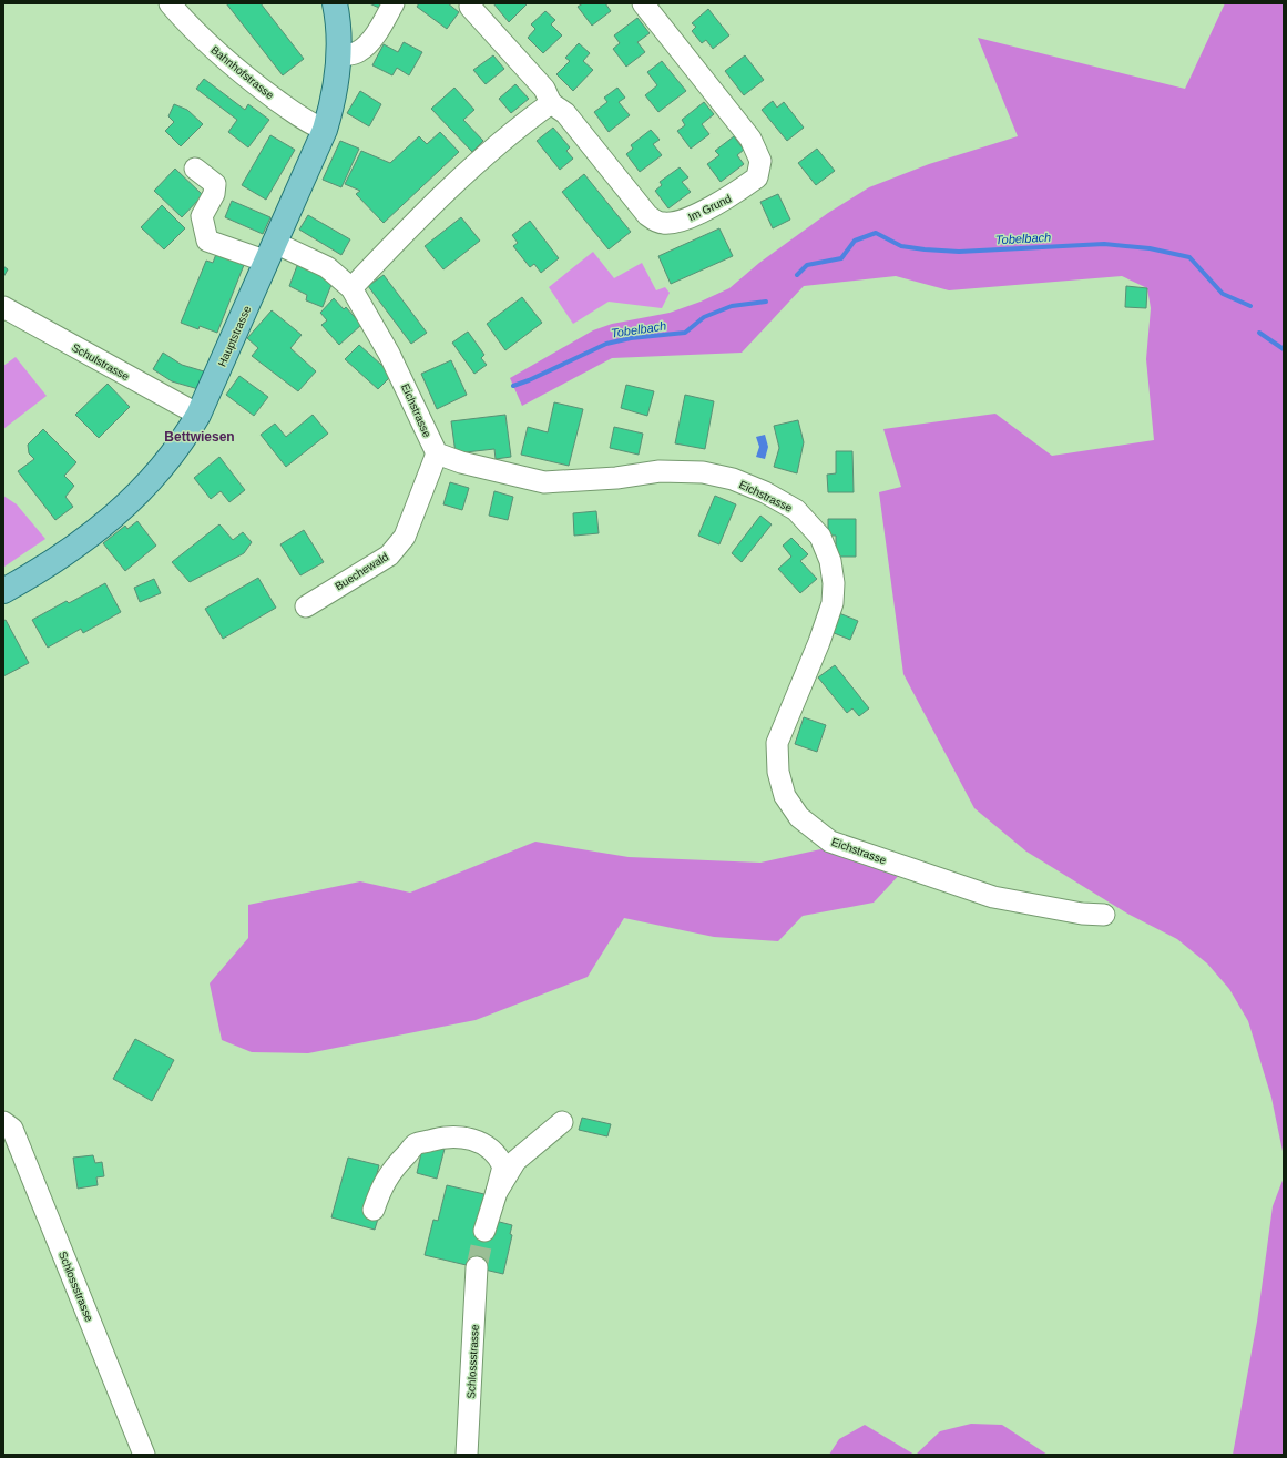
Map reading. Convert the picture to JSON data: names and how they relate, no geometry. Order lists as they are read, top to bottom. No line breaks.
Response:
{"streets":{"main road":["Hauptstrasse"],"street":["Bahnhofstrasse","Im Grund","Schulstrasse","Eichstrasse","Buechewald","Schlossstrasse"]},"crossings":[["Bahnhofstrasse","Hauptstrasse"],["Hauptstrasse","Schulstrasse"],["Hauptstrasse","Eichstrasse"],["Eichstrasse","Buechewald"]],"districts":["Bettwiesen"],"water":["Tobelbach"]}
